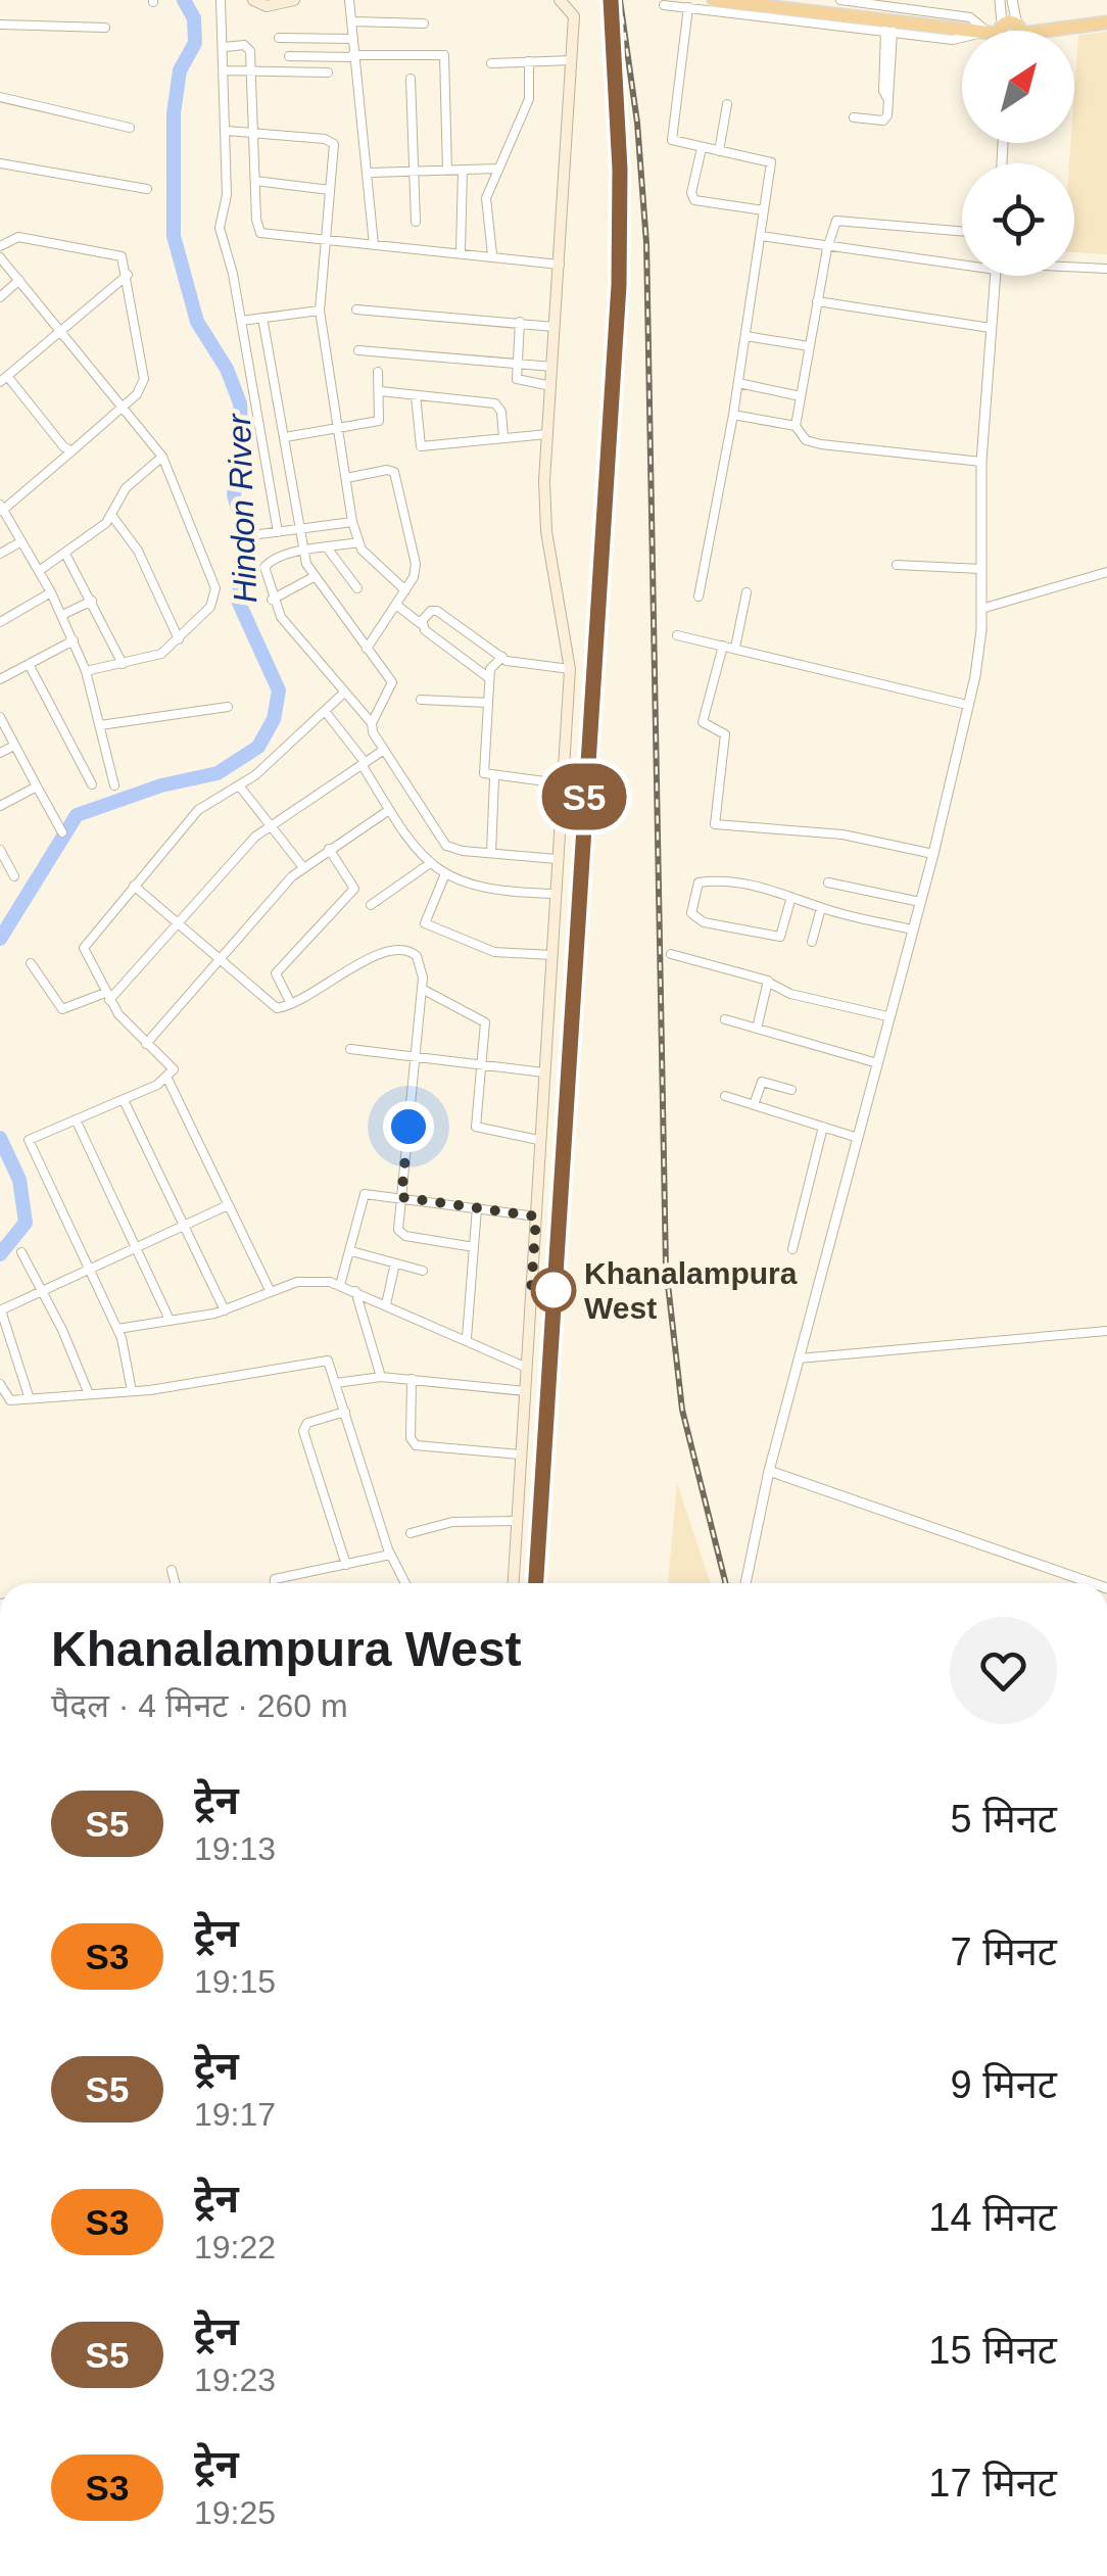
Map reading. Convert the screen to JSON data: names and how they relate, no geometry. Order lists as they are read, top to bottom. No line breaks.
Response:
{"water":["Hindon River"],"places":["Khanalampura West"],"north":"top right","page":{"on_map":"S5","heading":["Khanalampura West","पैदल · 4 मिनट · 260 m"],"list":[{"mark":"S5","name":"ट्रेन","note":"19:13","value":"5 मिनट"},{"mark":"S3","name":"ट्रेन","note":"19:15","value":"7 मिनट"},{"mark":"S5","name":"ट्रेन","note":"19:17","value":"9 मिनट"},{"mark":"S3","name":"ट्रेन","note":"19:22","value":"14 मिनट"},{"mark":"S5","name":"ट्रेन","note":"19:23","value":"15 मिनट"},{"mark":"S3","name":"ट्रेन","note":"19:25","value":"17 मिनट"}]}}
